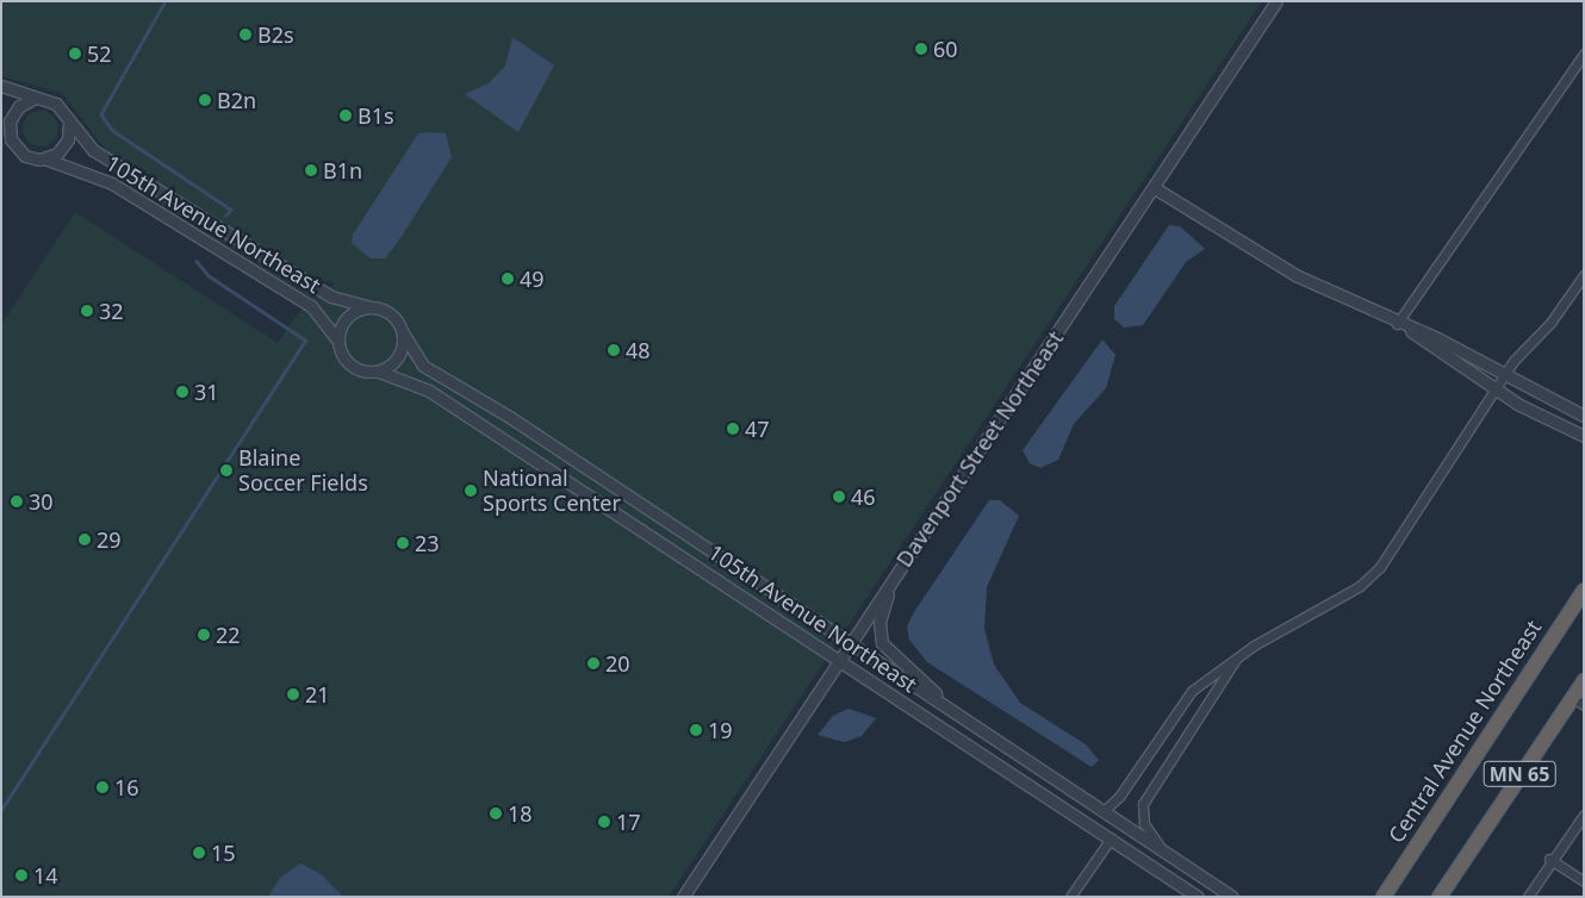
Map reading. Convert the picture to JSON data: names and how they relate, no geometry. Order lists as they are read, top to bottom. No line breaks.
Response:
{"streets":{"highway":["Central Avenue Northeast","MN 65"],"street":["105th Avenue Northeast","Davenport Street Northeast"]},"crossings":[["105th Avenue Northeast","Davenport Street Northeast"]],"places":["B2s","60","52","B2n","B1s","B1n","49","32","48","31","47","Blaine Soccer Fields","National Sports Center","46","30","29","23","22","20","21","19","16","18","17","15","14"]}
